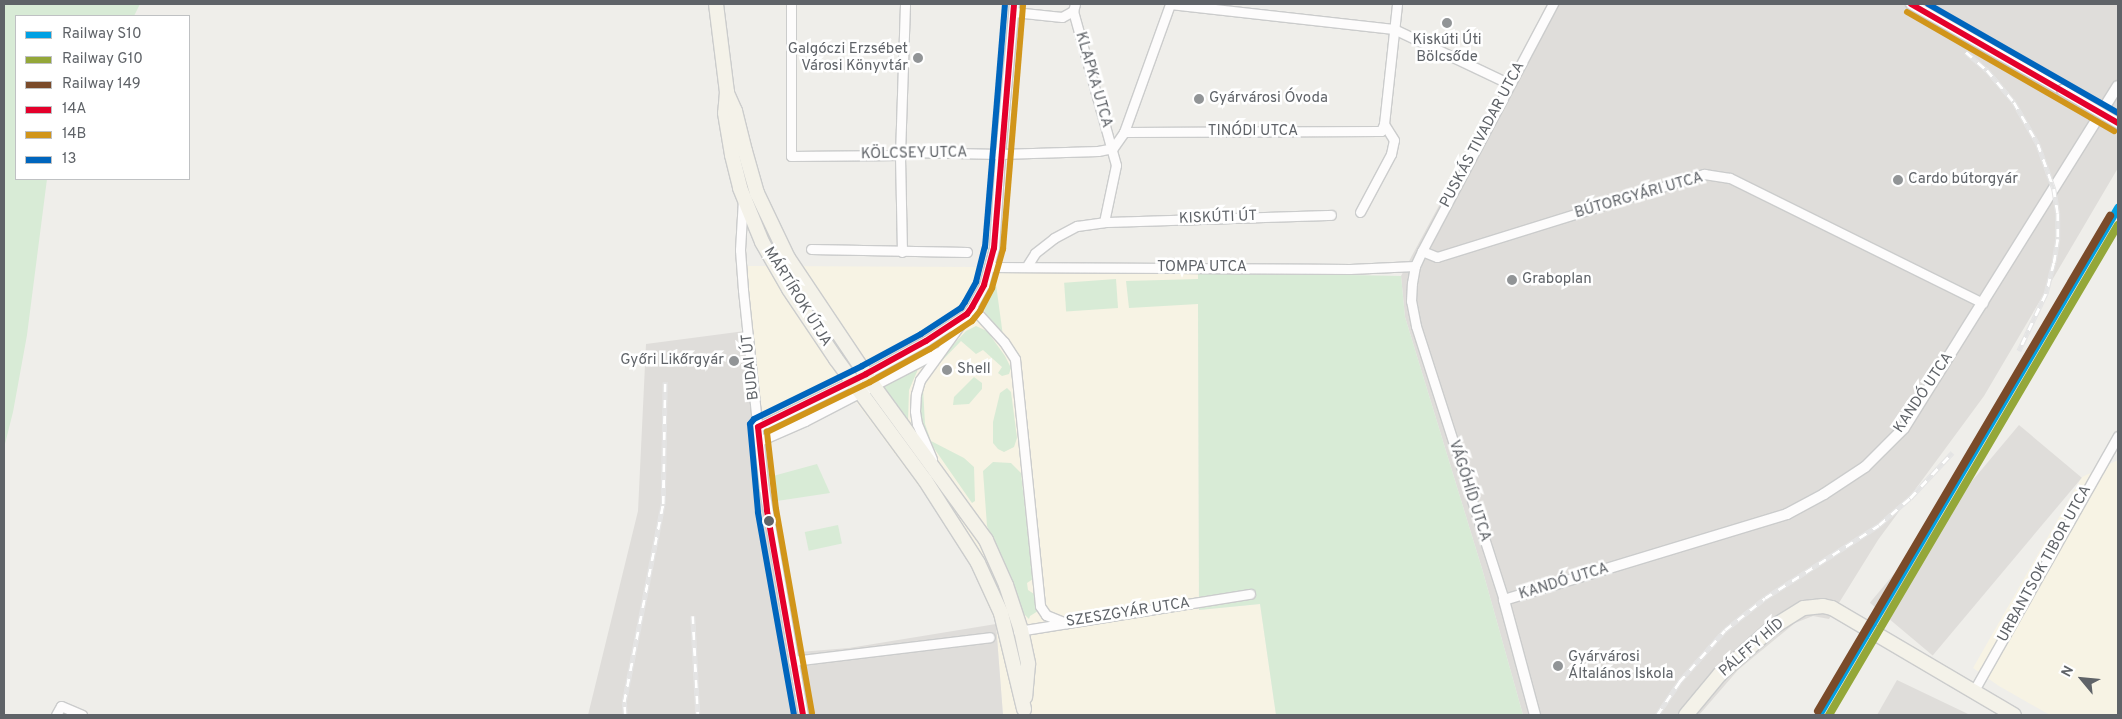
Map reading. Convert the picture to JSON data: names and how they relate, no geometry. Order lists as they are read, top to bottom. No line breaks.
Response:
{"streets":{"main road":["MÁRTÍROK ÚTJA","PÁLFFY HÍD"],"street":["KLAPKA UTCA","TINÓDI UTCA","PUSKÁS TIVADAR UTCA","KÖLCSEY UTCA","BÚTORGYÁRI UTCA","KISKÚTI ÚT","TOMPA UTCA","BUDAI ÚT","KANDÓ UTCA","VÁGÓHÍD UTCA","URBANTSOK TIBOR UTCA","SZESZGYÁR UTCA"]},"crossings":[["KLAPKA UTCA","KÖLCSEY UTCA"],["KLAPKA UTCA","KISKÚTI ÚT"],["PUSKÁS TIVADAR UTCA","BÚTORGYÁRI UTCA"],["PUSKÁS TIVADAR UTCA","TOMPA UTCA"],["PUSKÁS TIVADAR UTCA","VÁGÓHÍD UTCA"],["BÚTORGYÁRI UTCA","KANDÓ UTCA"],["KISKÚTI ÚT","TOMPA UTCA"],["TOMPA UTCA","VÁGÓHÍD UTCA"],["MÁRTÍROK ÚTJA","BUDAI ÚT"],["MÁRTÍROK ÚTJA","SZESZGYÁR UTCA"],["KANDÓ UTCA","VÁGÓHÍD UTCA"],["URBANTSOK TIBOR UTCA","PÁLFFY HÍD"]],"places":["Kiskúti Úti Bölcsőde","Galgóczi Erzsébet Városi Könyvtár","Gyárvárosi Óvoda","Cardo bútorgyár","Graboplan","Győri Likőrgyár","Shell","Gyárvárosi Általános Iskola"],"lines":["transit line 14A","transit line 13","transit line 14B","rail line S10","rail line 149","rail line G10"],"legend":["Railway S10","Railway G10","Railway 149","14A","14B","13"],"north":"top left"}
